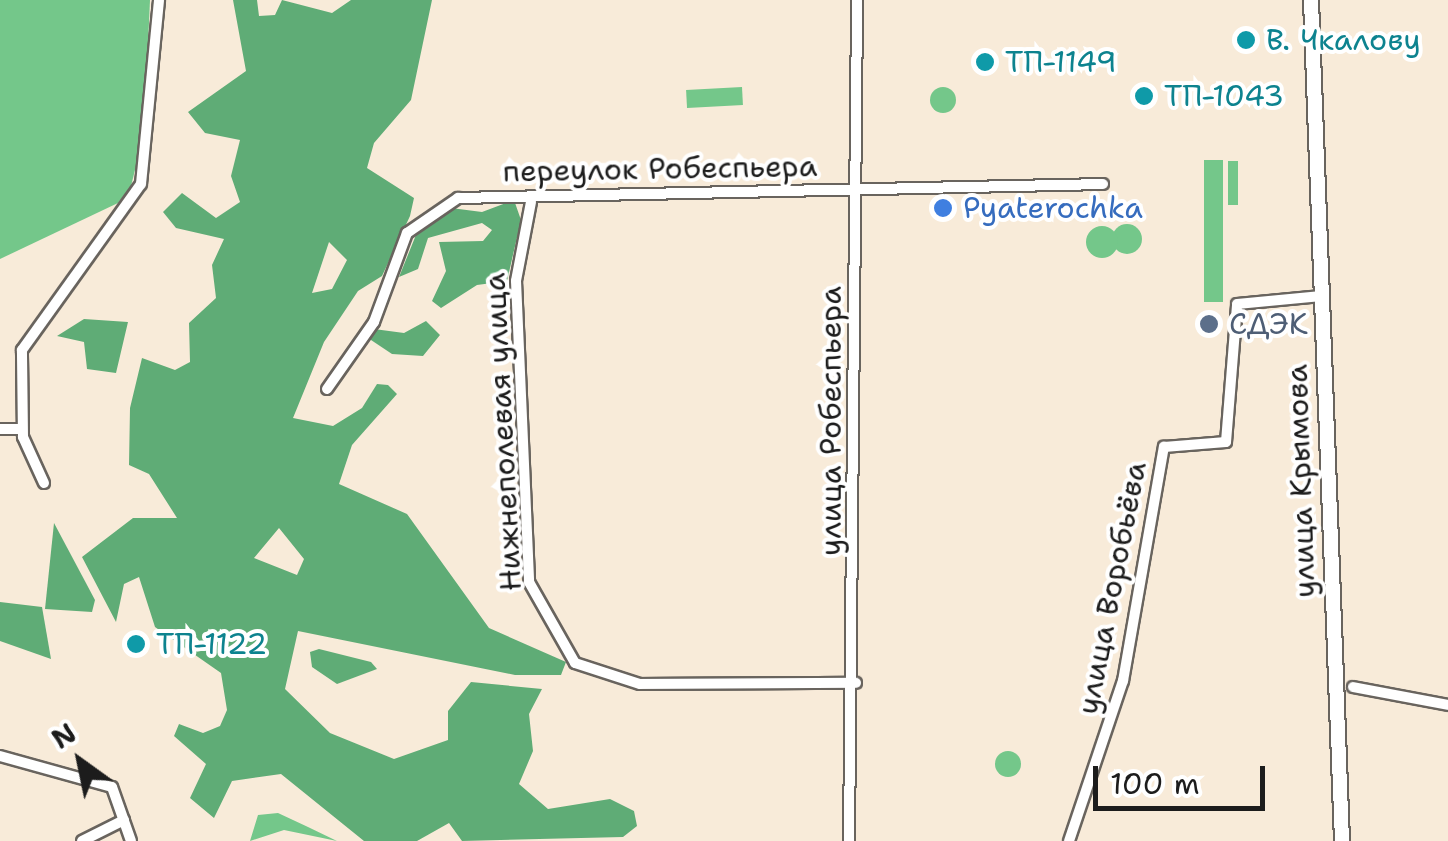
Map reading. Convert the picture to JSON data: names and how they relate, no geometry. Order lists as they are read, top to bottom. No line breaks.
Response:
{"streets":{"street":["переулок Робеспьера","улица Робеспьера","Нижнеполевая улица","улица Крымова","улица Воробьёва"]},"crossings":[["переулок Робеспьера","улица Робеспьера"],["переулок Робеспьера","Нижнеполевая улица"],["улица Робеспьера","Нижнеполевая улица"],["улица Крымова","улица Воробьёва"]],"places":["В. Чкалову","ТП-1149","ТП-1043","Pyaterochka","СДЭК","ТП-1122"],"scale_bar":"100 m","north":"top left"}
